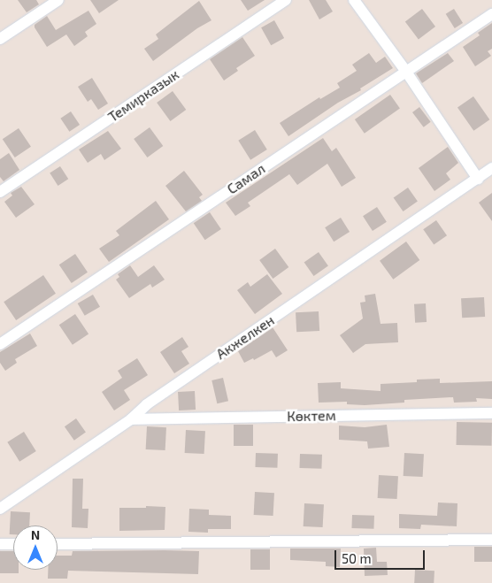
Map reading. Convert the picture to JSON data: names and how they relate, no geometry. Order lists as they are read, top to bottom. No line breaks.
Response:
{"streets":{"street":["Темирказык","Самал","Акжелкен","Көктем"]},"crossings":[["Акжелкен","Көктем"]],"scale_bar":"50 m","north":"top"}
